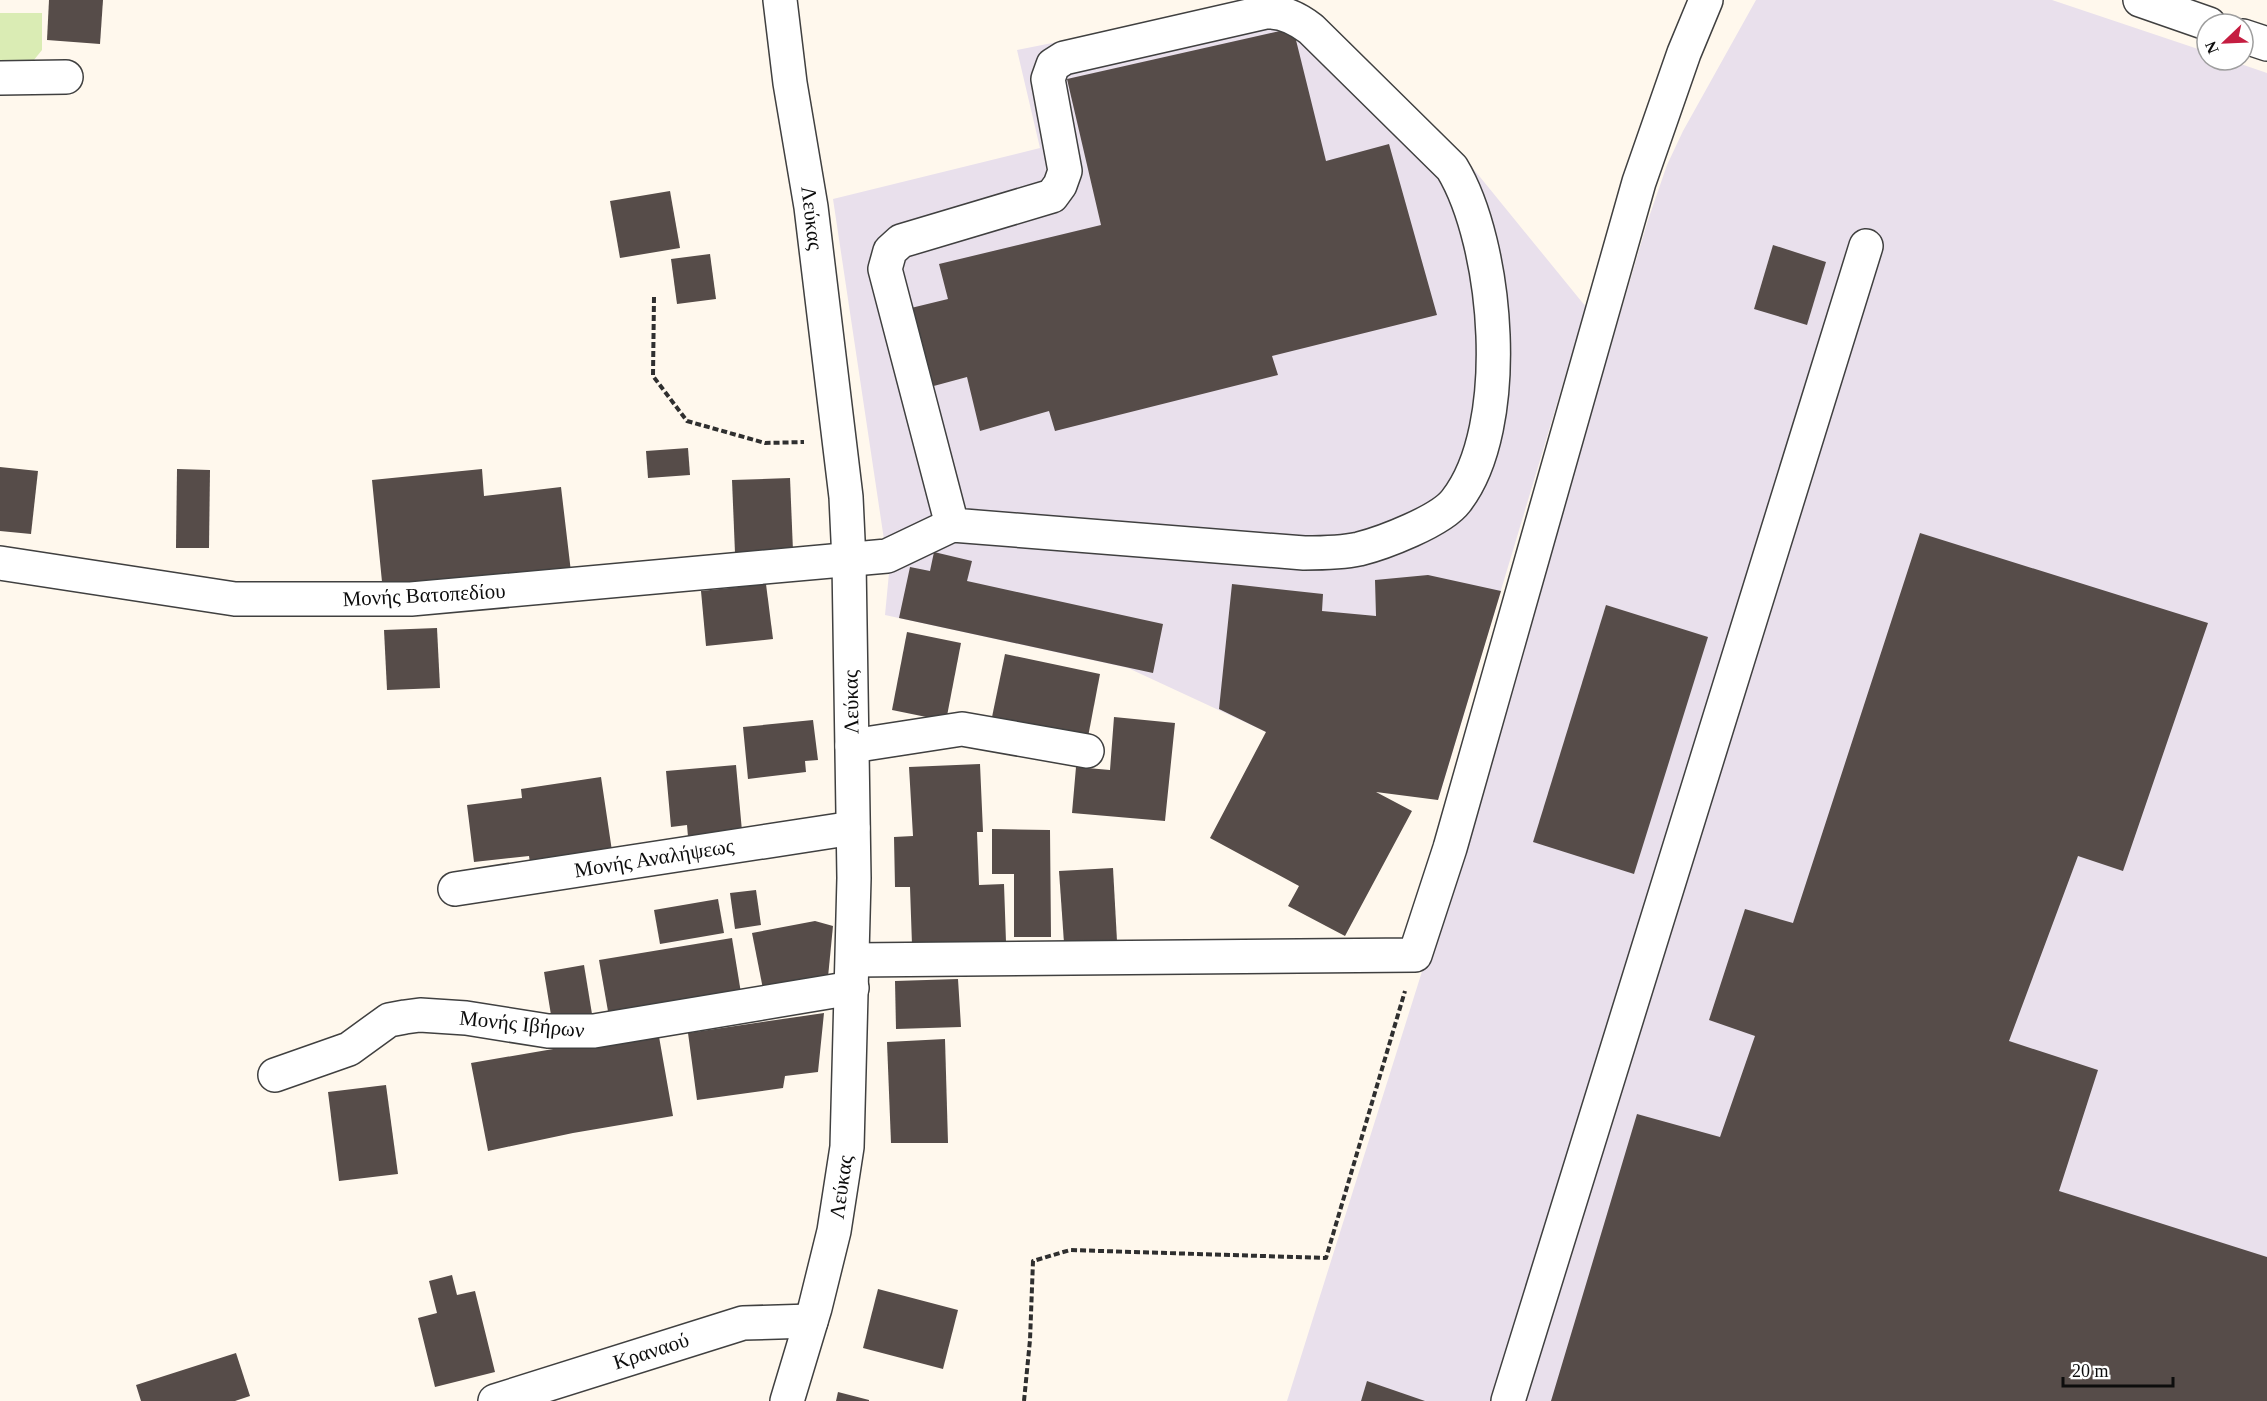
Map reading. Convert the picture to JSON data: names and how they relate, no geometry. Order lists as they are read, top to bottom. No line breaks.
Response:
{"streets":{"street":["Λεύκας","Μονής Βατοπεδίου","Μονής Αναλήψεως","Μονής Ιβήρων","Κραναού"]},"crossings":[["Λεύκας","Μονής Βατοπεδίου"],["Λεύκας","Μονής Αναλήψεως"],["Λεύκας","Μονής Ιβήρων"],["Λεύκας","Κραναού"]],"scale_bar":"20 m","north":"bottom left"}
